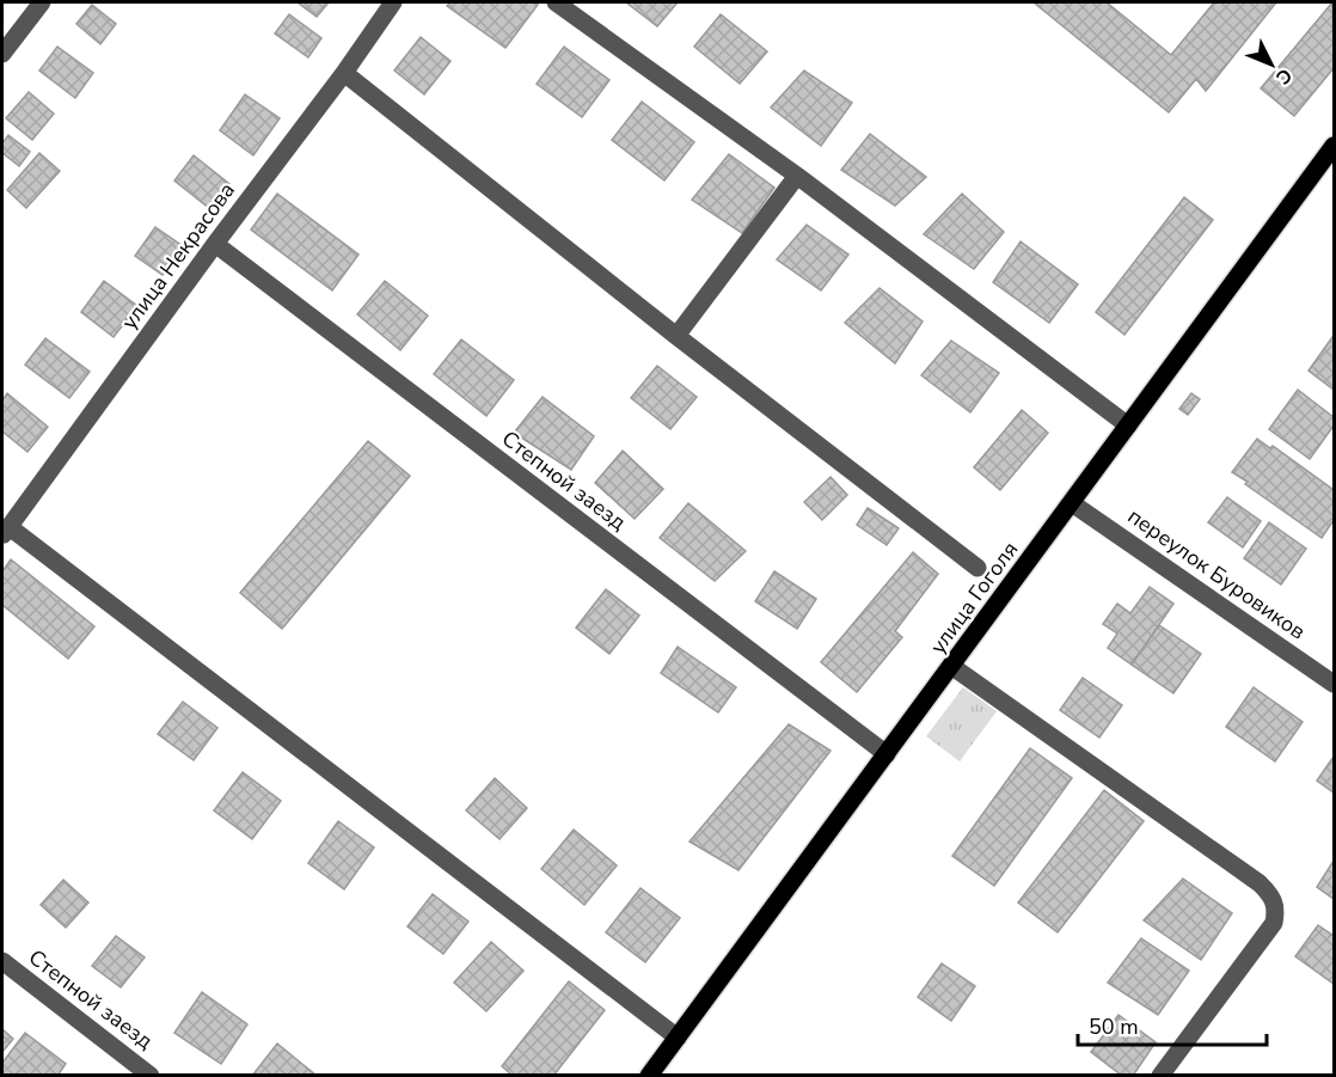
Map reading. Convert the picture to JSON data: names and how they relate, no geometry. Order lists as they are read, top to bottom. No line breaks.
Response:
{"streets":{"main road":["улица Гоголя"],"street":["улица Некрасова","Степной заезд","переулок Буровиков"]},"crossings":[["улица Некрасова","Степной заезд"],["Степной заезд","улица Гоголя"],["переулок Буровиков","улица Гоголя"]],"scale_bar":"50 m","north":"bottom right"}
